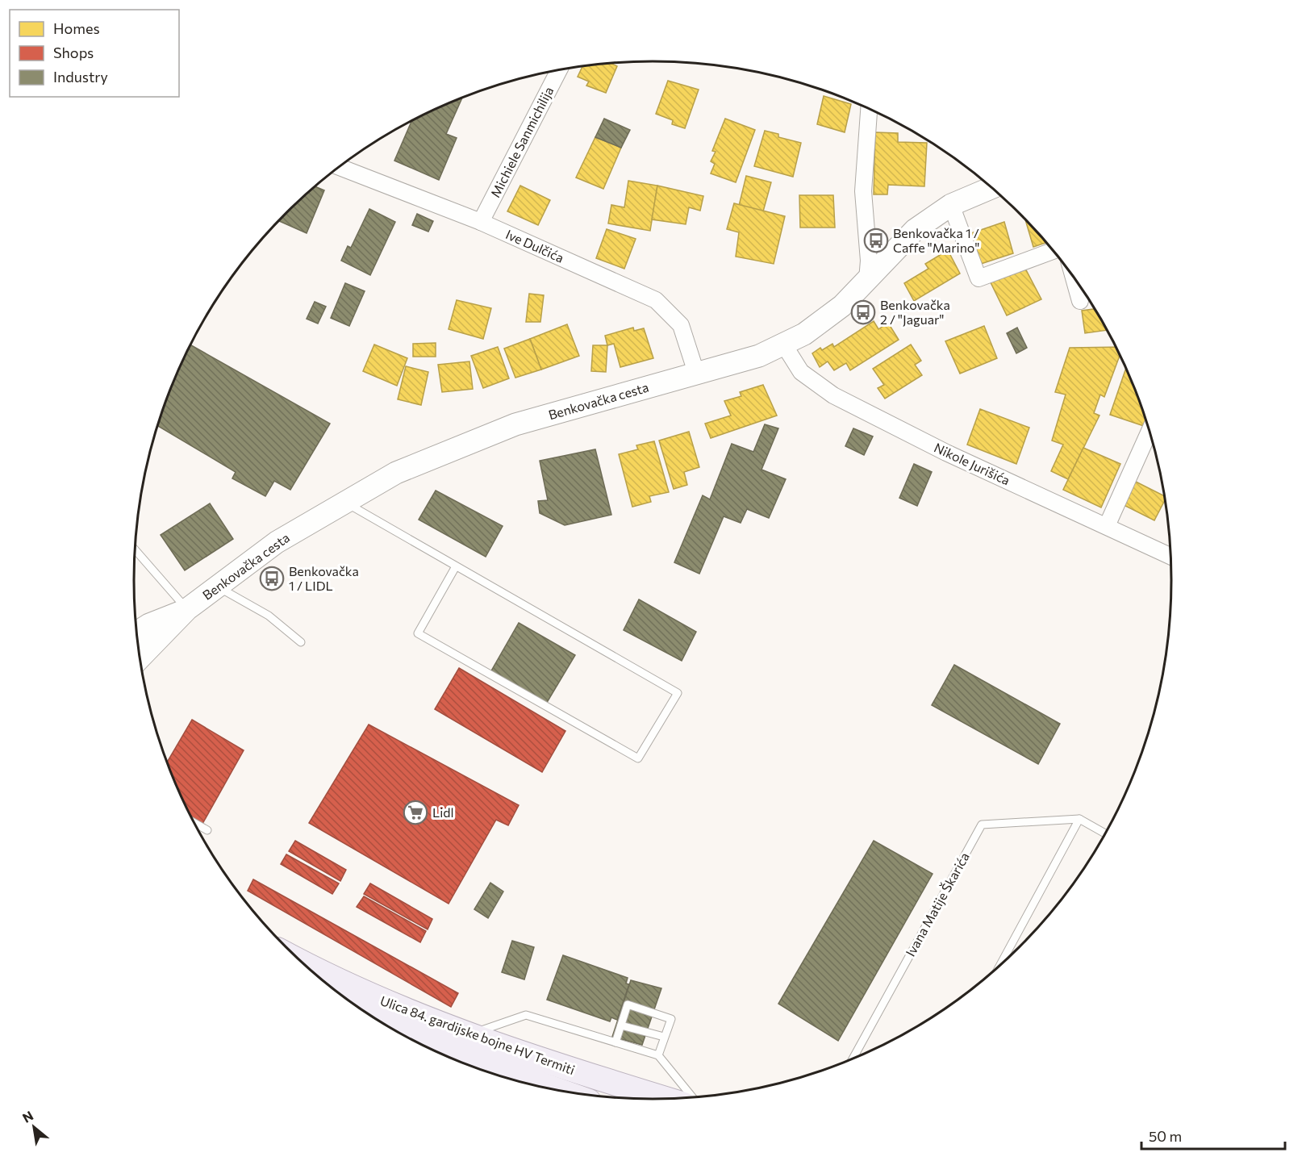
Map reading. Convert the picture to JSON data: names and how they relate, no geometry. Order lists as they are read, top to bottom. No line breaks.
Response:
{"streets":{"main road":["Benkovačka cesta","Ulica 84. gardijske bojne HV Termiti"],"street":["Michiele Sanmichilija","Ive Dulčića","Nikole Jurišića"],"lane":["Ivana Matije Škarića"]},"crossings":[["Michiele Sanmichilija","Ive Dulčića"],["Ive Dulčića","Benkovačka cesta"],["Benkovačka cesta","Nikole Jurišića"]],"places":{"bus stop":["Benkovačka 1 / Caffe \"Marino\"","Benkovačka 2 / \"Jaguar\"","Benkovačka 1 / LIDL"],"supermarket":["Lidl"]},"legend":["Homes","Shops","Industry"],"scale_bar":"50 m","north":"top left"}
